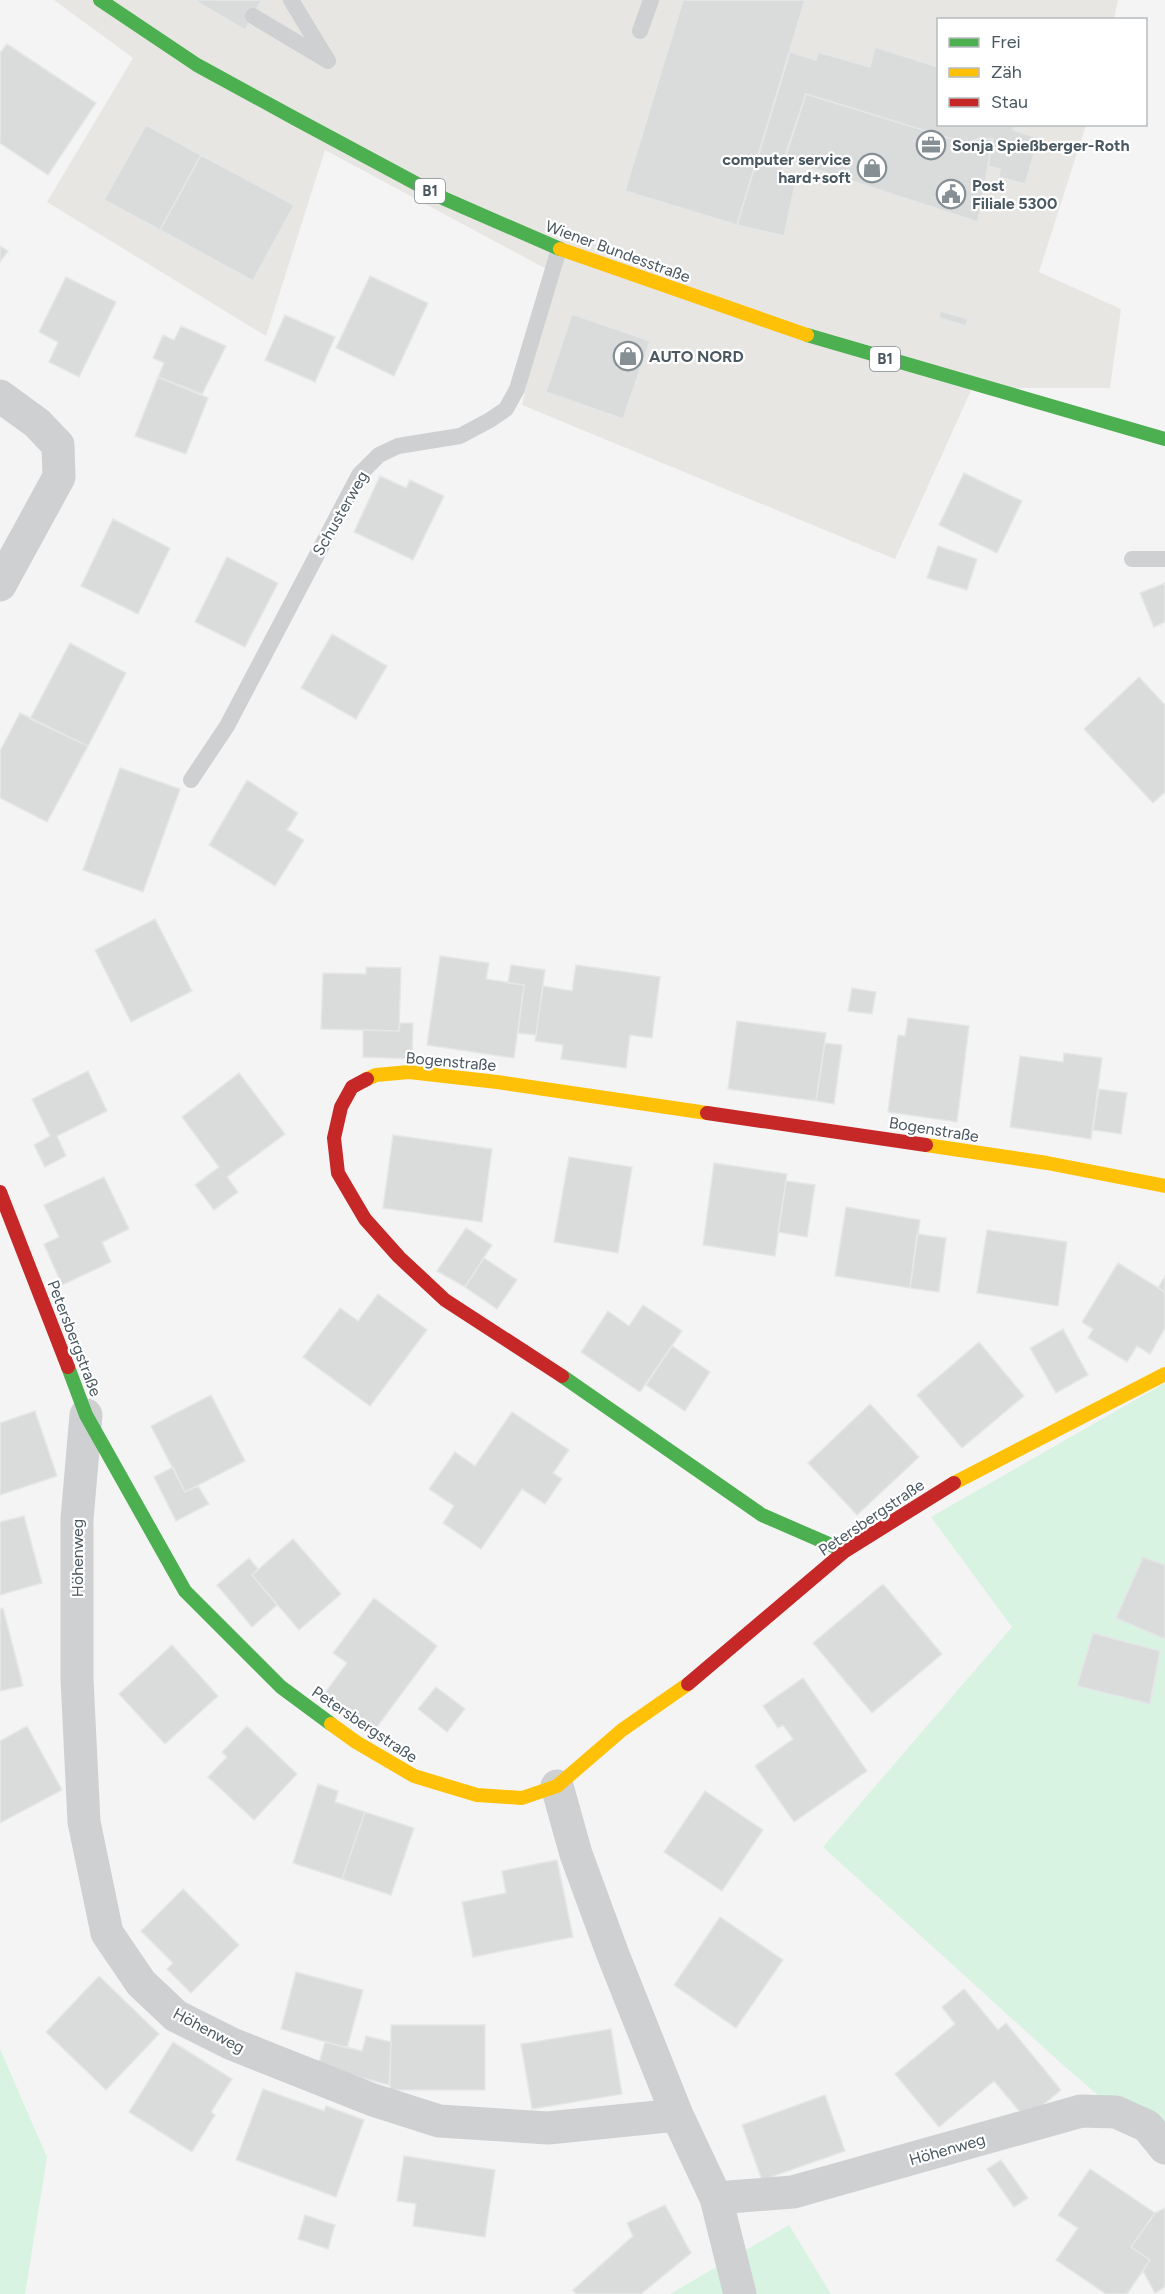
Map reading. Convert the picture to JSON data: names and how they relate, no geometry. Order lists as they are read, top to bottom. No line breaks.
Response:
{"streets":{"street":["B1","Wiener Bundesstraße","Bogenstraße","Petersbergstraße","Höhenweg"],"lane":["Schusterweg"]},"crossings":[["Wiener Bundesstraße","Schusterweg"],["Bogenstraße","Petersbergstraße"],["Petersbergstraße","Höhenweg"]],"places":{"office":["Sonja Spießberger-Roth"],"shop":["computer service hard+soft","AUTO NORD"],"public building":["Post Filiale 5300"]},"legend":["Frei","Zäh","Stau"]}
